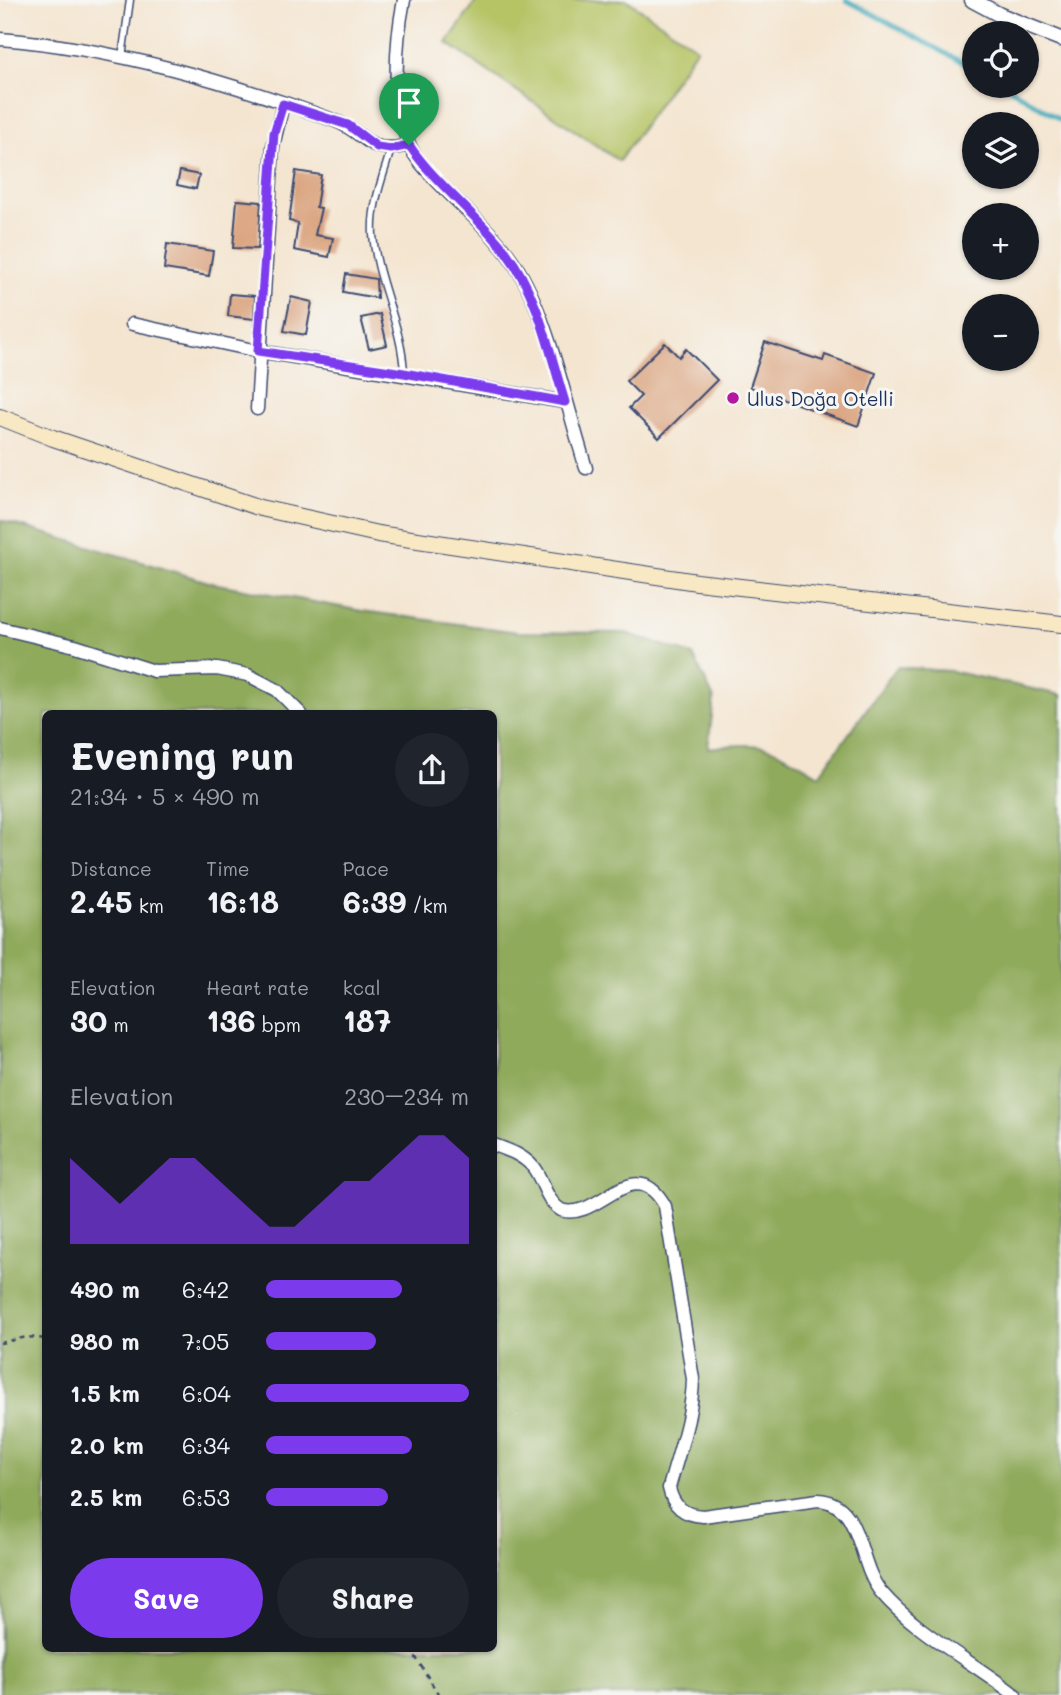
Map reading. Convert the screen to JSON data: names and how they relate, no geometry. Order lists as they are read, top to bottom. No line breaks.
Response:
{"places":["Ulus Doğa Otelli"],"page":{"map_buttons":["+","−"],"heading":["Evening run","21:34 · 5 × 490 m"],"stats":[["Distance","2.45 km"],["Time","16:18"],["Pace","6:39 /km"],["Elevation","30 m"],["Heart rate","136 bpm"],["kcal","187"]],"chart":["Elevation","230–234 m"],"list":[{"name":"490 m","note":"6:42"},{"name":"980 m","note":"7:05"},{"name":"1.5 km","note":"6:04"},{"name":"2.0 km","note":"6:34"},{"name":"2.5 km","note":"6:53"}],"buttons":["Save","Share"]}}
